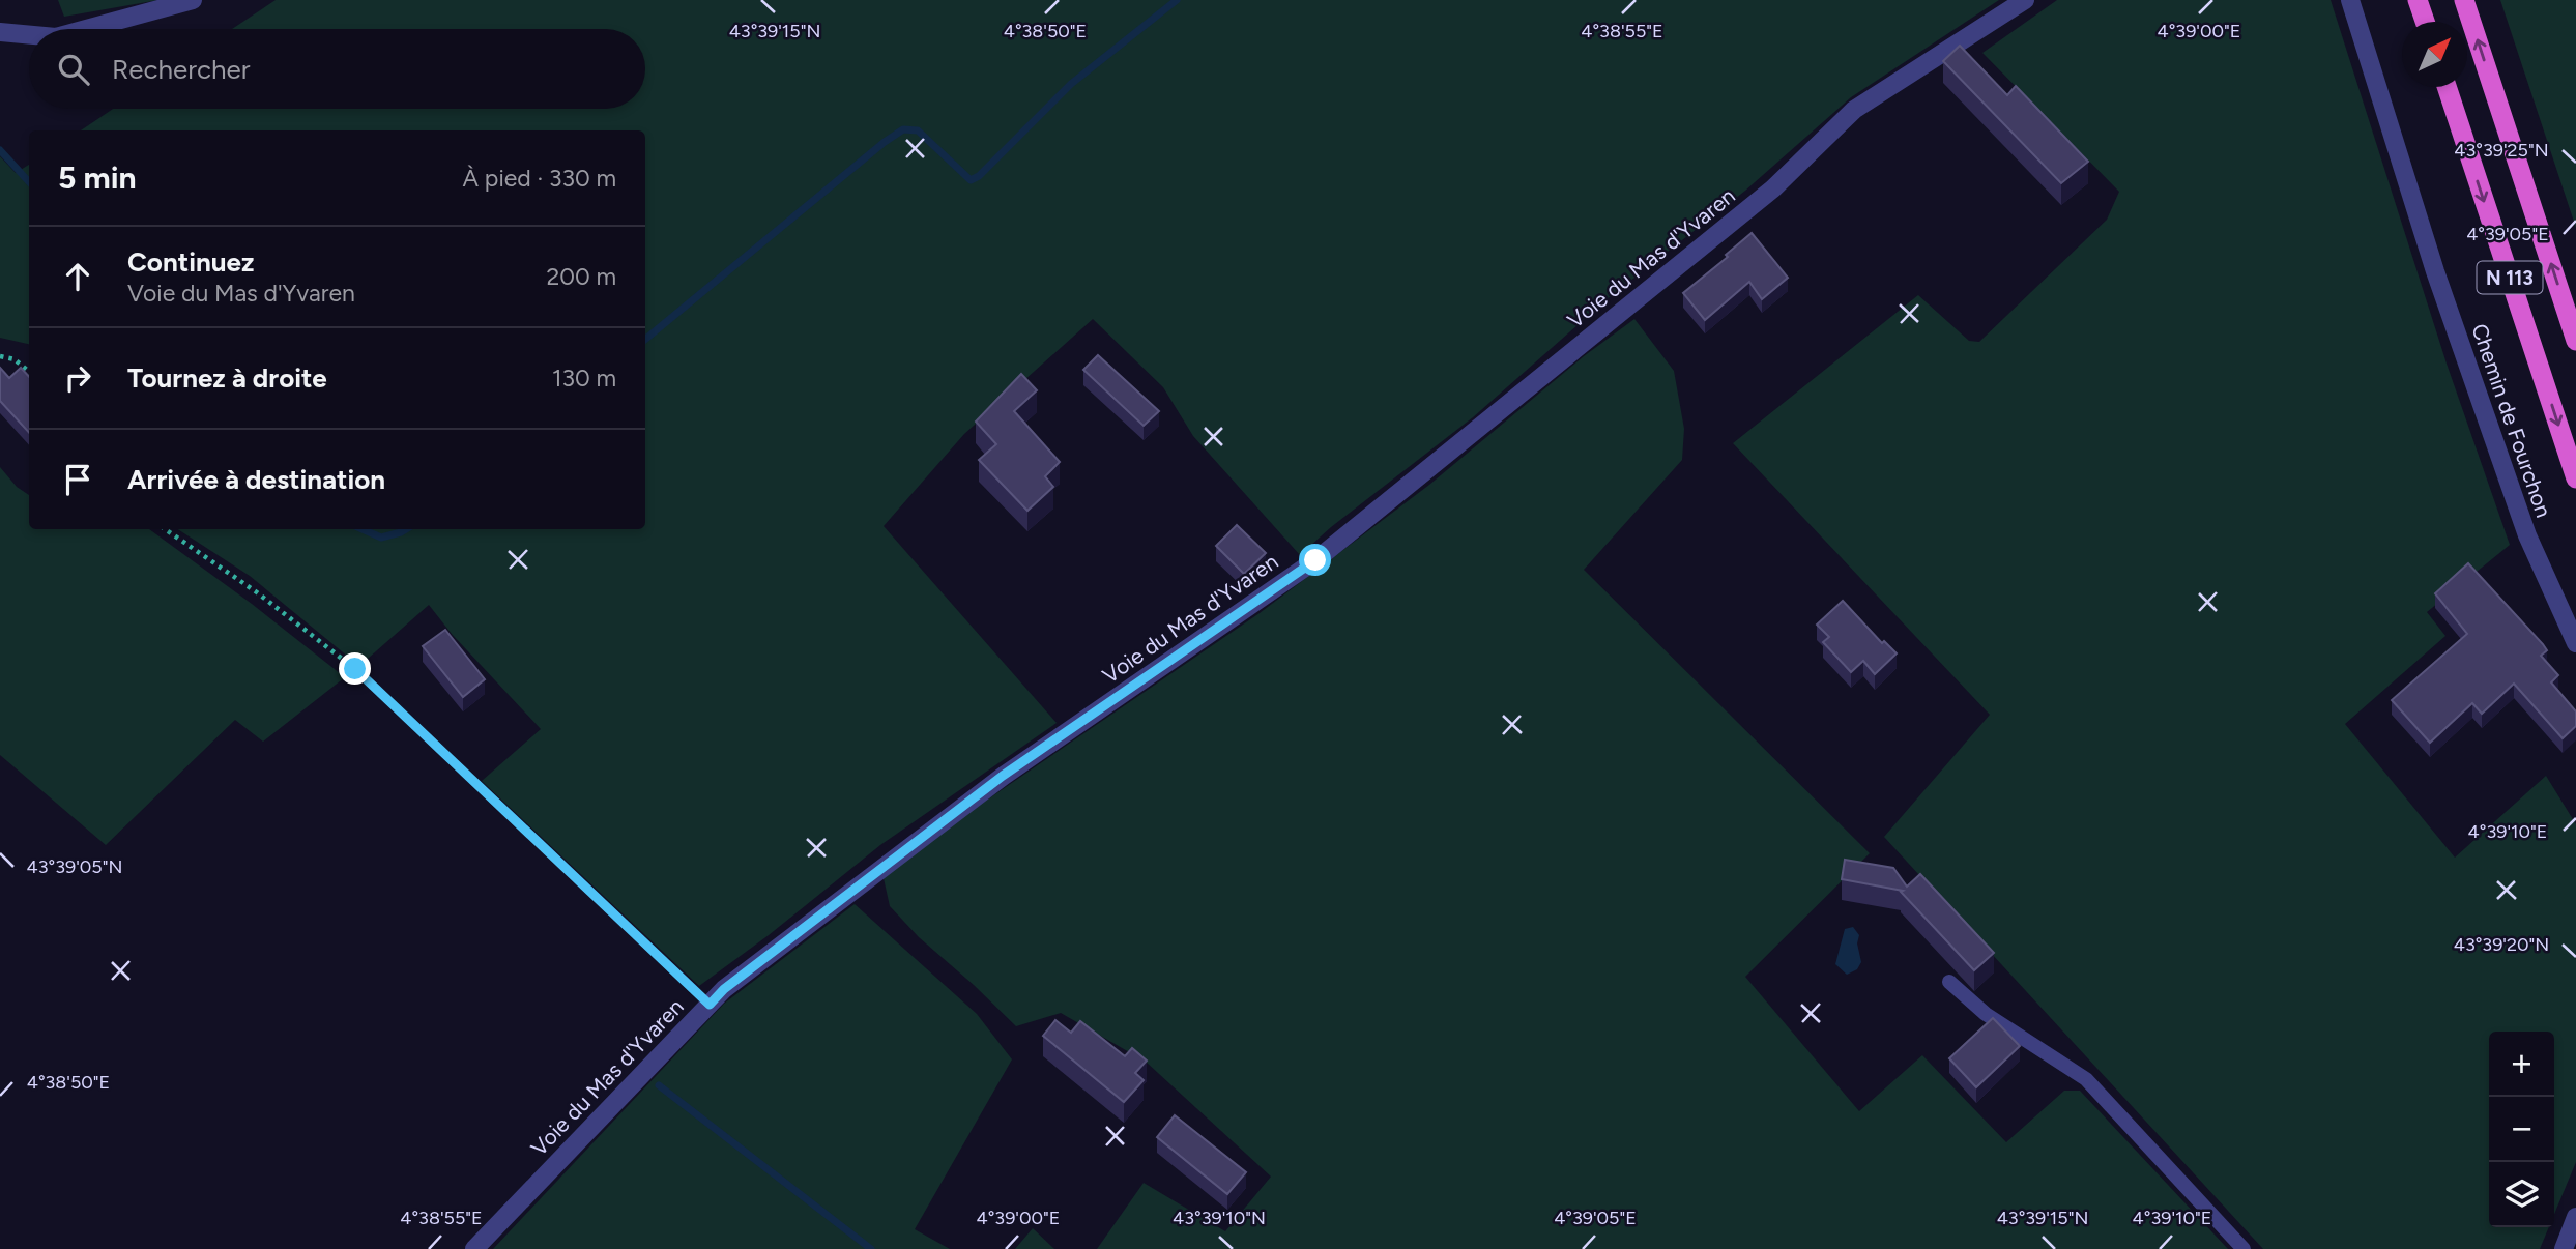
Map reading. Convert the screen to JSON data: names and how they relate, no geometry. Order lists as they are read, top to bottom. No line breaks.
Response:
{"streets":{"highway":["N 113"],"street":["Voie du Mas d'Yvaren","Chemin de Fourchon"]},"north":"top right","page":{"search":"Rechercher","heading":["5 min","À pied · 330 m"],"list":[["Continuez","Voie du Mas d'Yvaren","200 m"],["Tournez à droite","130 m"],"Arrivée à destination"],"map_buttons":["+","−"]},"coordinates":["43°39'15\"N","4°38'50\"E","4°38'55\"E","4°39'00\"E","43°39'25\"N","4°39'05\"E","4°39'10\"E","43°39'05\"N","43°39'20\"N","43°39'10\"N"]}
